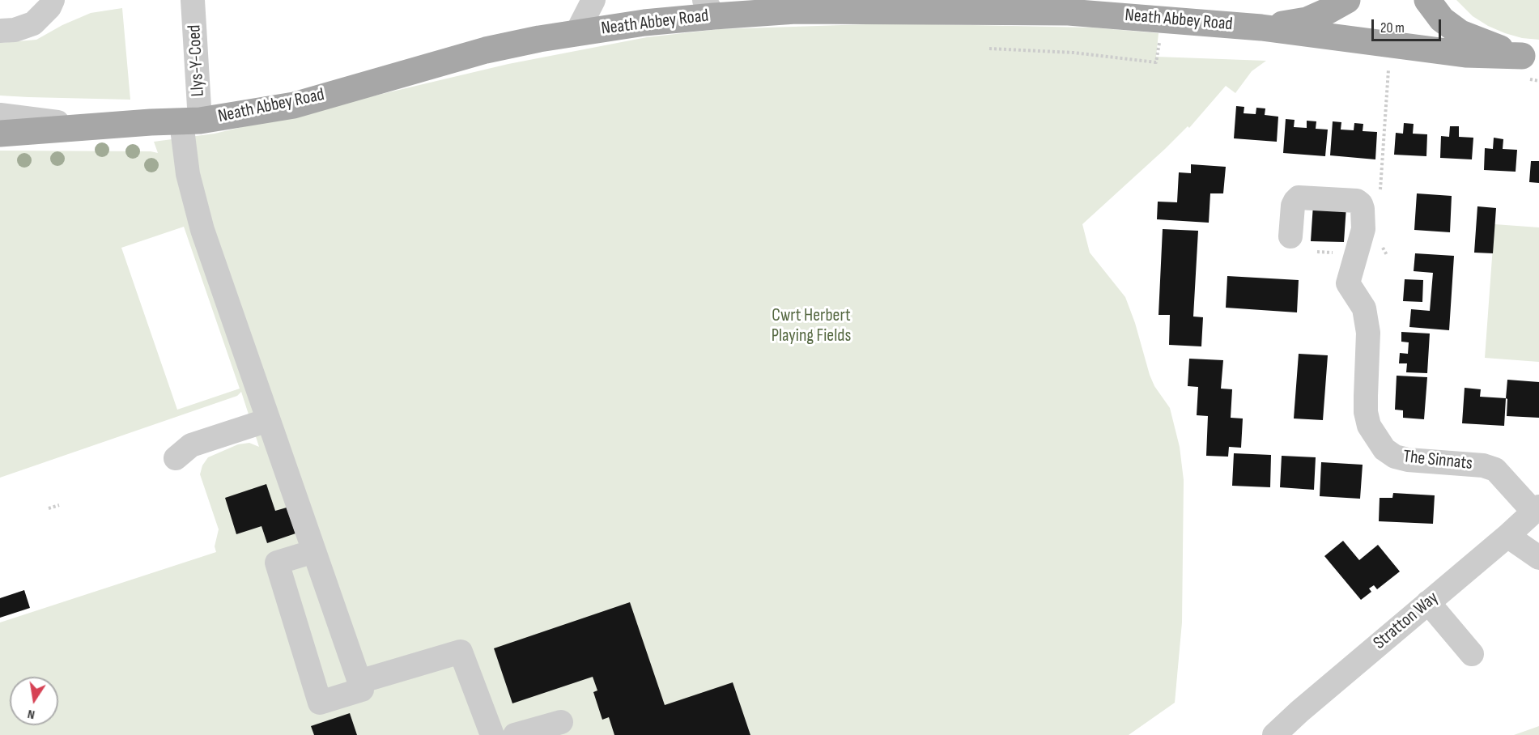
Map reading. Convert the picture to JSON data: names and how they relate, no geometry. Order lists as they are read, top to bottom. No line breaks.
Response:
{"streets":{"main road":["Neath Abbey Road"],"street":["Llys-Y-Coed","The Sinnats","Stratton Way"]},"crossings":[["Neath Abbey Road","Llys-Y-Coed"],["The Sinnats","Stratton Way"]],"parks":["Cwrt Herbert Playing Fields"],"scale_bar":"20 m","north":"bottom"}
